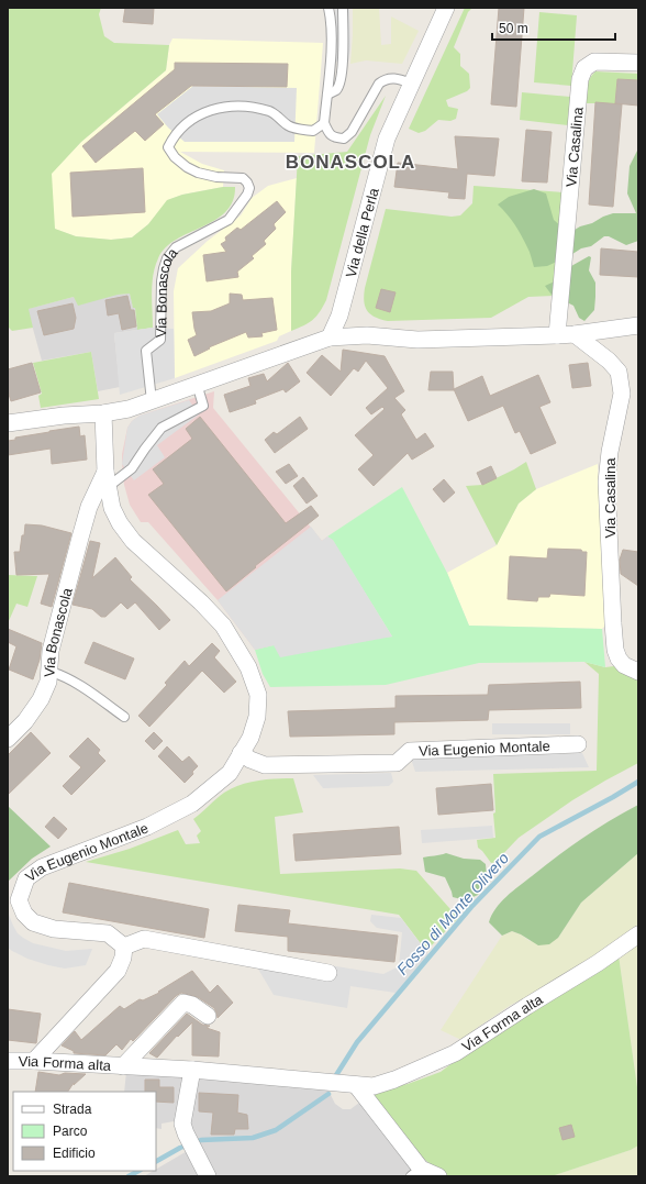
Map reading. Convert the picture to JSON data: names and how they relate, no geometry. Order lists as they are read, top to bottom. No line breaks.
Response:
{"streets":{"street":["Via Casalina","Via della Perla","Via Bonascola","Via Eugenio Montale","Via Forma alta"]},"crossings":[["Via Bonascola","Via Eugenio Montale"]],"districts":["BONASCOLA"],"water":["Fosso di Monte Olivero"],"legend":["Strada","Parco","Edificio"],"scale_bar":"50 m"}
